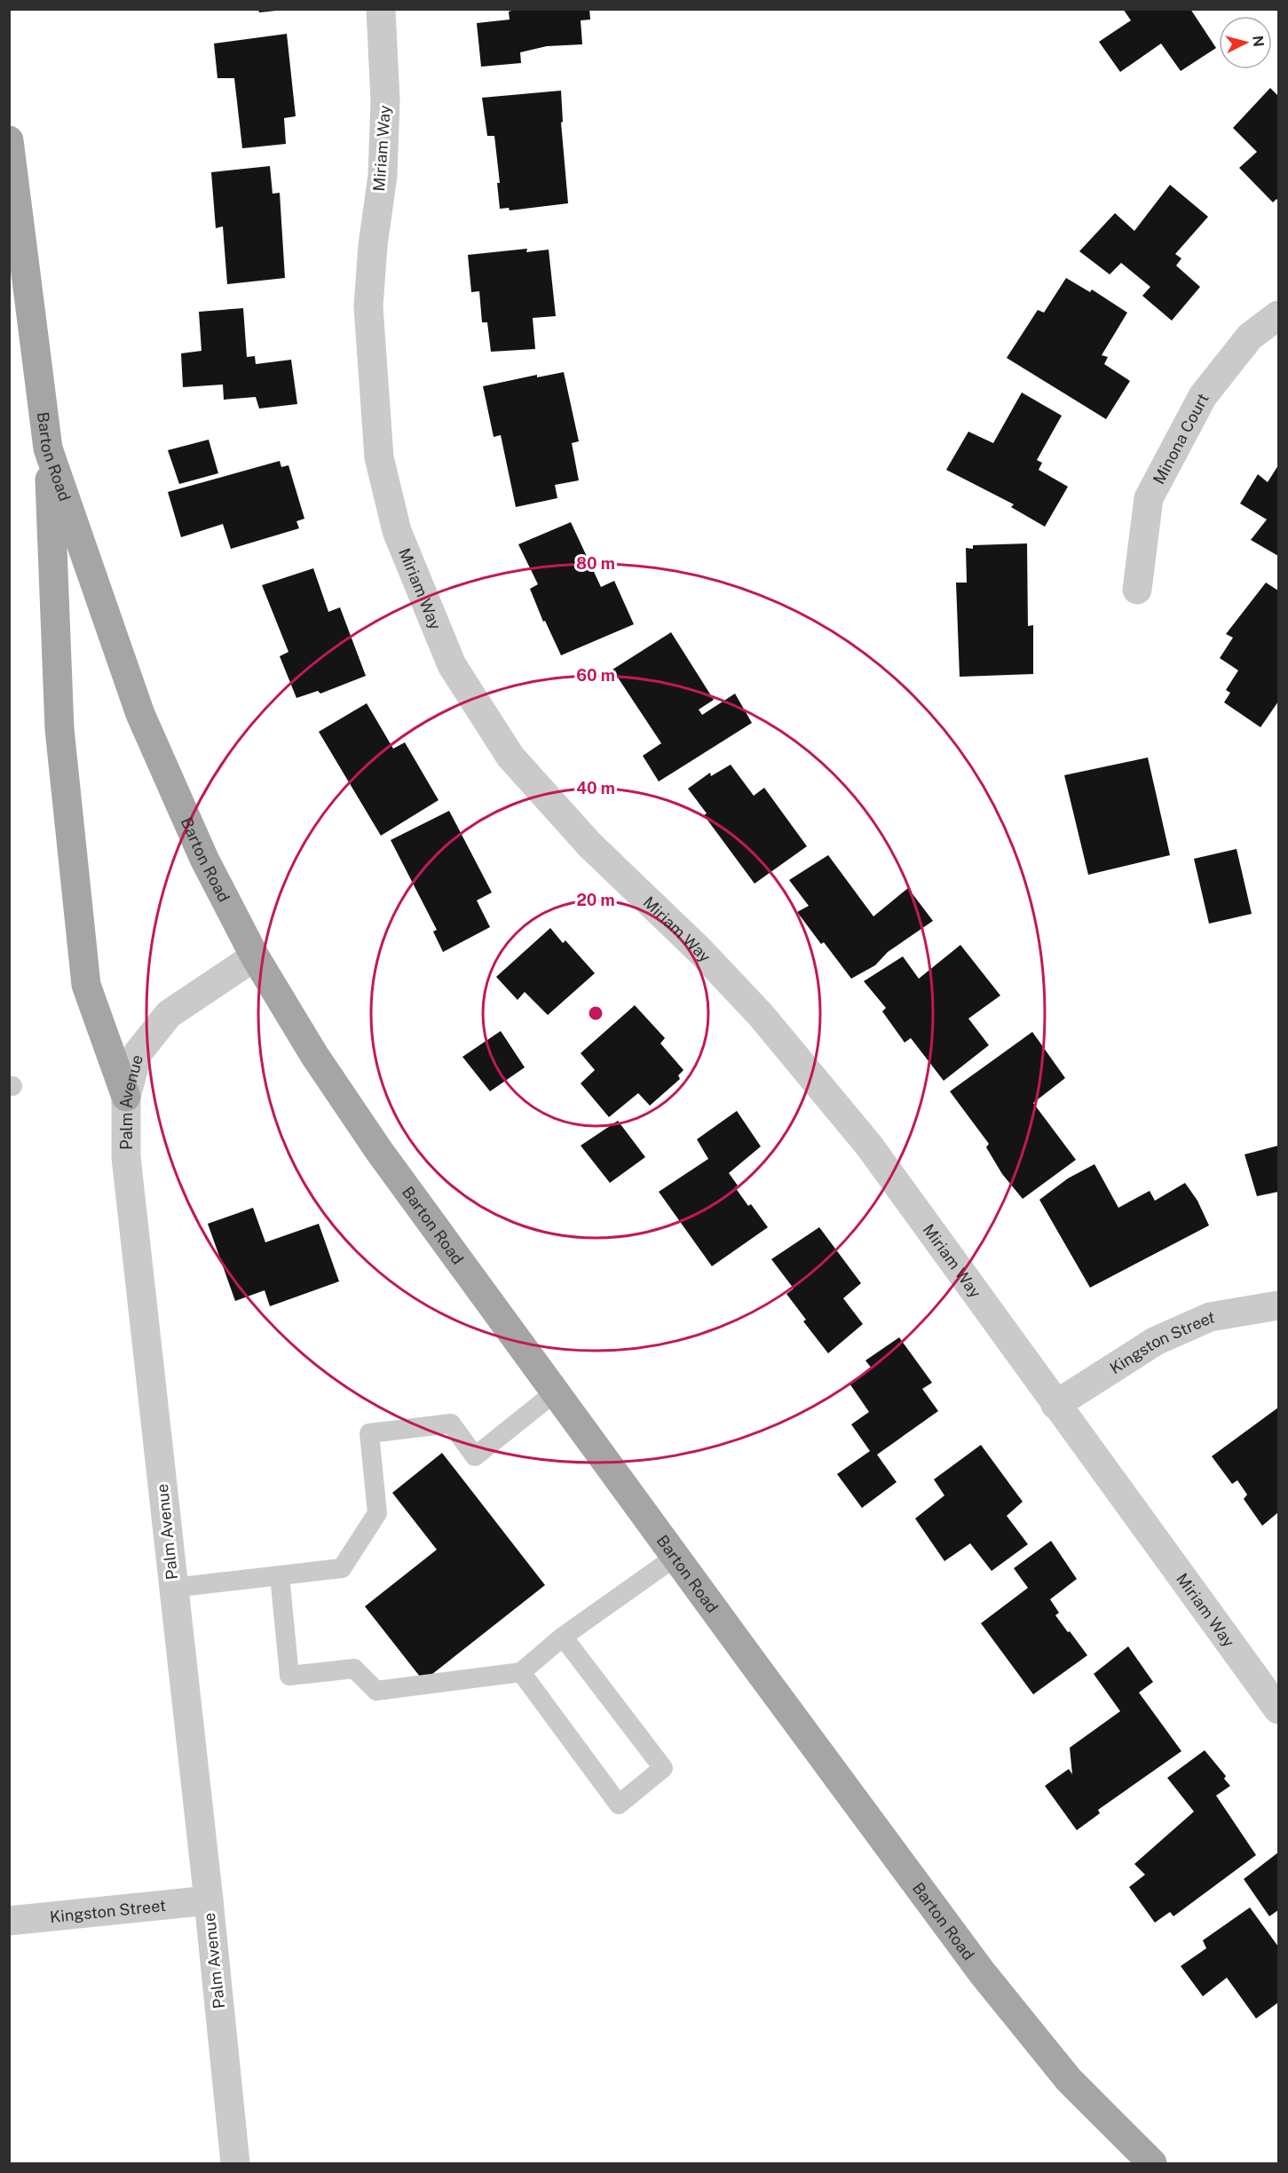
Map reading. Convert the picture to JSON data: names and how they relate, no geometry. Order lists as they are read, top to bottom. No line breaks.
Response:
{"streets":{"main road":["Barton Road"],"street":["Miriam Way","Minona Court","Palm Avenue","Kingston Street"]},"crossings":[["Miriam Way","Kingston Street"],["Barton Road","Palm Avenue"],["Palm Avenue","Kingston Street"]],"north":"right","rings":["80 m","60 m","40 m","20 m"]}
